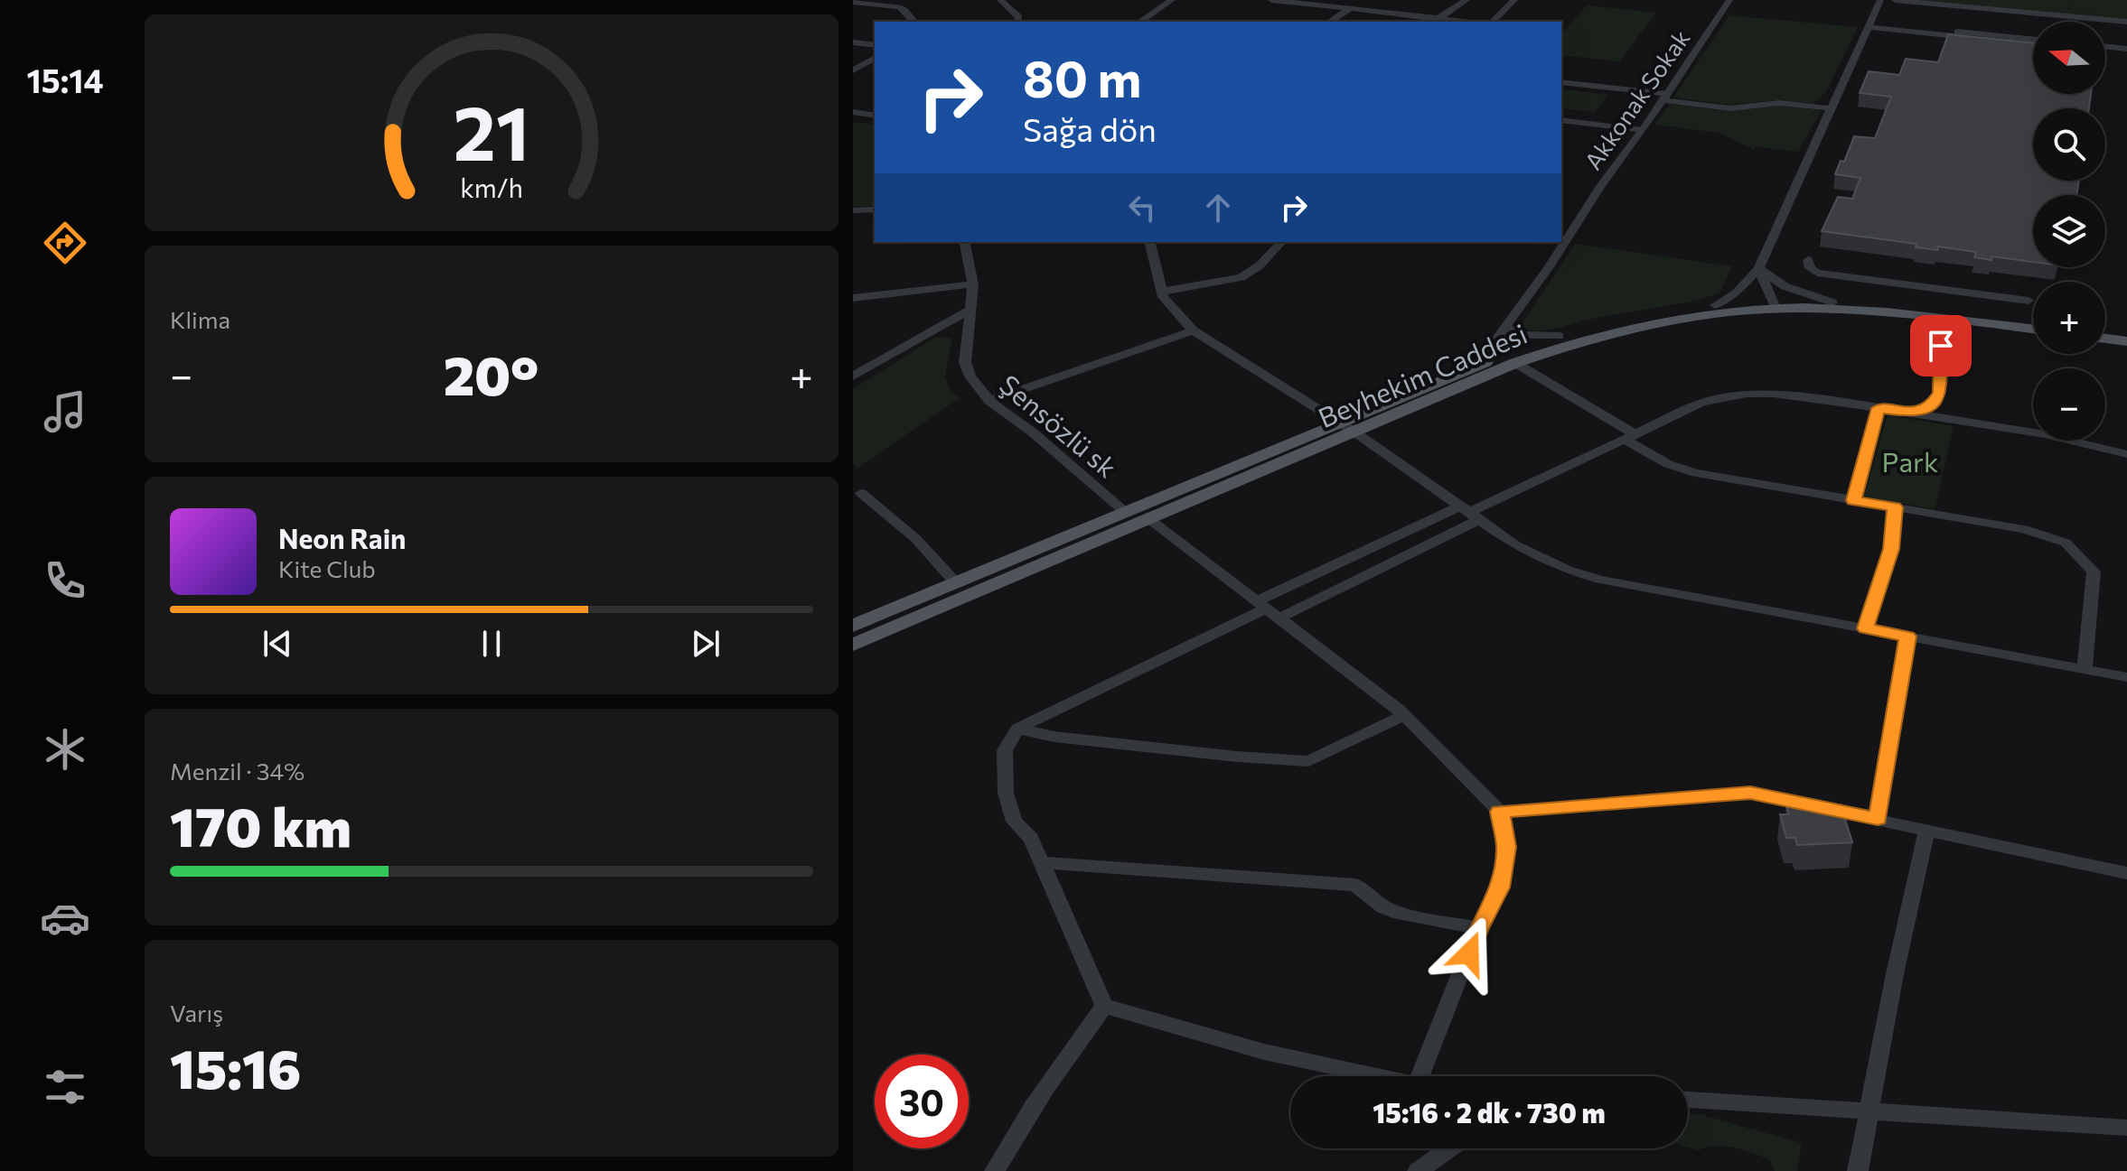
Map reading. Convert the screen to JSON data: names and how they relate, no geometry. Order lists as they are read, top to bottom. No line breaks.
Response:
{"streets":{"main road":["Beyhekim Caddesi"],"street":["Akkonak Sokak","Şensözlü sk"]},"crossings":[["Akkonak Sokak","Beyhekim Caddesi"],["Beyhekim Caddesi","Şensözlü sk"]],"parks":["Park"],"north":"left","page":{"tabs":"15:14","map_buttons":["+","−"],"turn":["80 m","Sağa dön"],"tile":["Klima",["Menzil · 34%","170 km"],["Varış","15:16"]],"heat":["−","20°","+"],"song":["Neon Rain","Kite Club"],"limit":"30","trip":"15:16 · 2 dk · 730 m","gauge":["21","km/h"]}}
